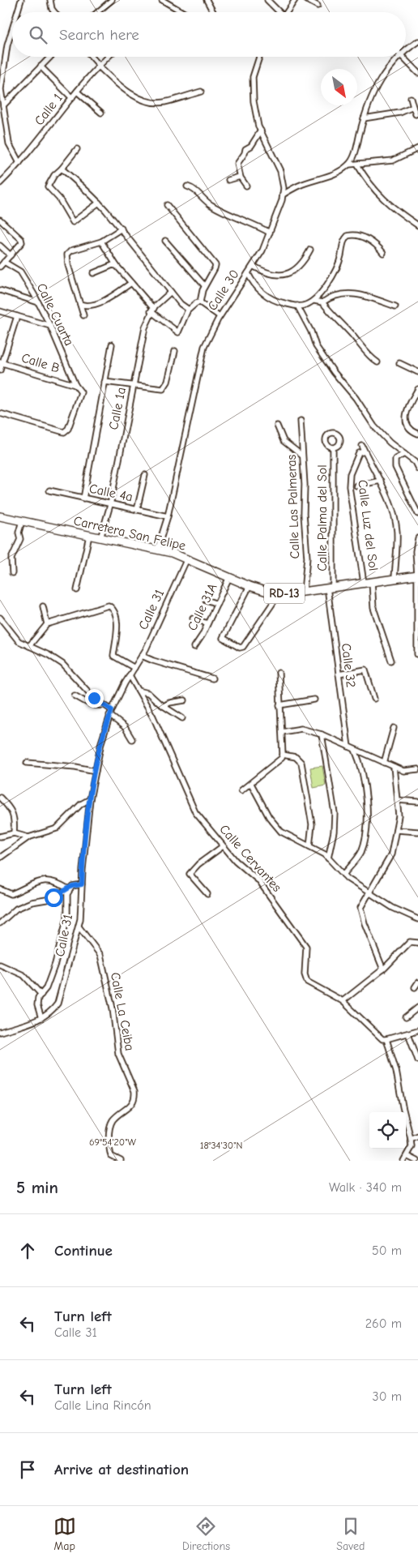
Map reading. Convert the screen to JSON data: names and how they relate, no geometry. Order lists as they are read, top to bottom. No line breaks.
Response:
{"streets":{"main road":["Carretera San Felipe","RD-13"],"street":["Calle 1","Calle 30","Calle Cuarta","Calle B","Calle 1a","Calle 4a","Calle Las Palmeras","Calle Palma del Sol","Calle Luz del Sol","Calle 31A","Calle 31","Calle 32","Calle Cervantes","Calle La Ceiba"]},"crossings":[["Calle 30","Calle 4a"],["Calle 30","Carretera San Felipe"],["Calle Cuarta","Calle B"],["Calle 1a","Calle 4a"],["Calle 1a","Carretera San Felipe"],["Calle Las Palmeras","Carretera San Felipe"],["Calle Palma del Sol","Carretera San Felipe"],["Calle Palma del Sol","Calle 32"],["Calle Luz del Sol","Carretera San Felipe"],["Carretera San Felipe","Calle 31A"],["Carretera San Felipe","Calle 31"],["Carretera San Felipe","Calle 32"],["Calle 31","Calle Cervantes"],["Calle 31","Calle La Ceiba"]],"north":"bottom right","page":{"search":"Search here","heading":["5 min","Walk · 340 m"],"list":[["Continue","50 m"],["Turn left","Calle 31","260 m"],["Turn left","Calle Lina Rincón","30 m"],"Arrive at destination"],"nav":["Map","Directions","Saved"]},"coordinates":["69°54'20\"W","18°34'30\"N"]}
